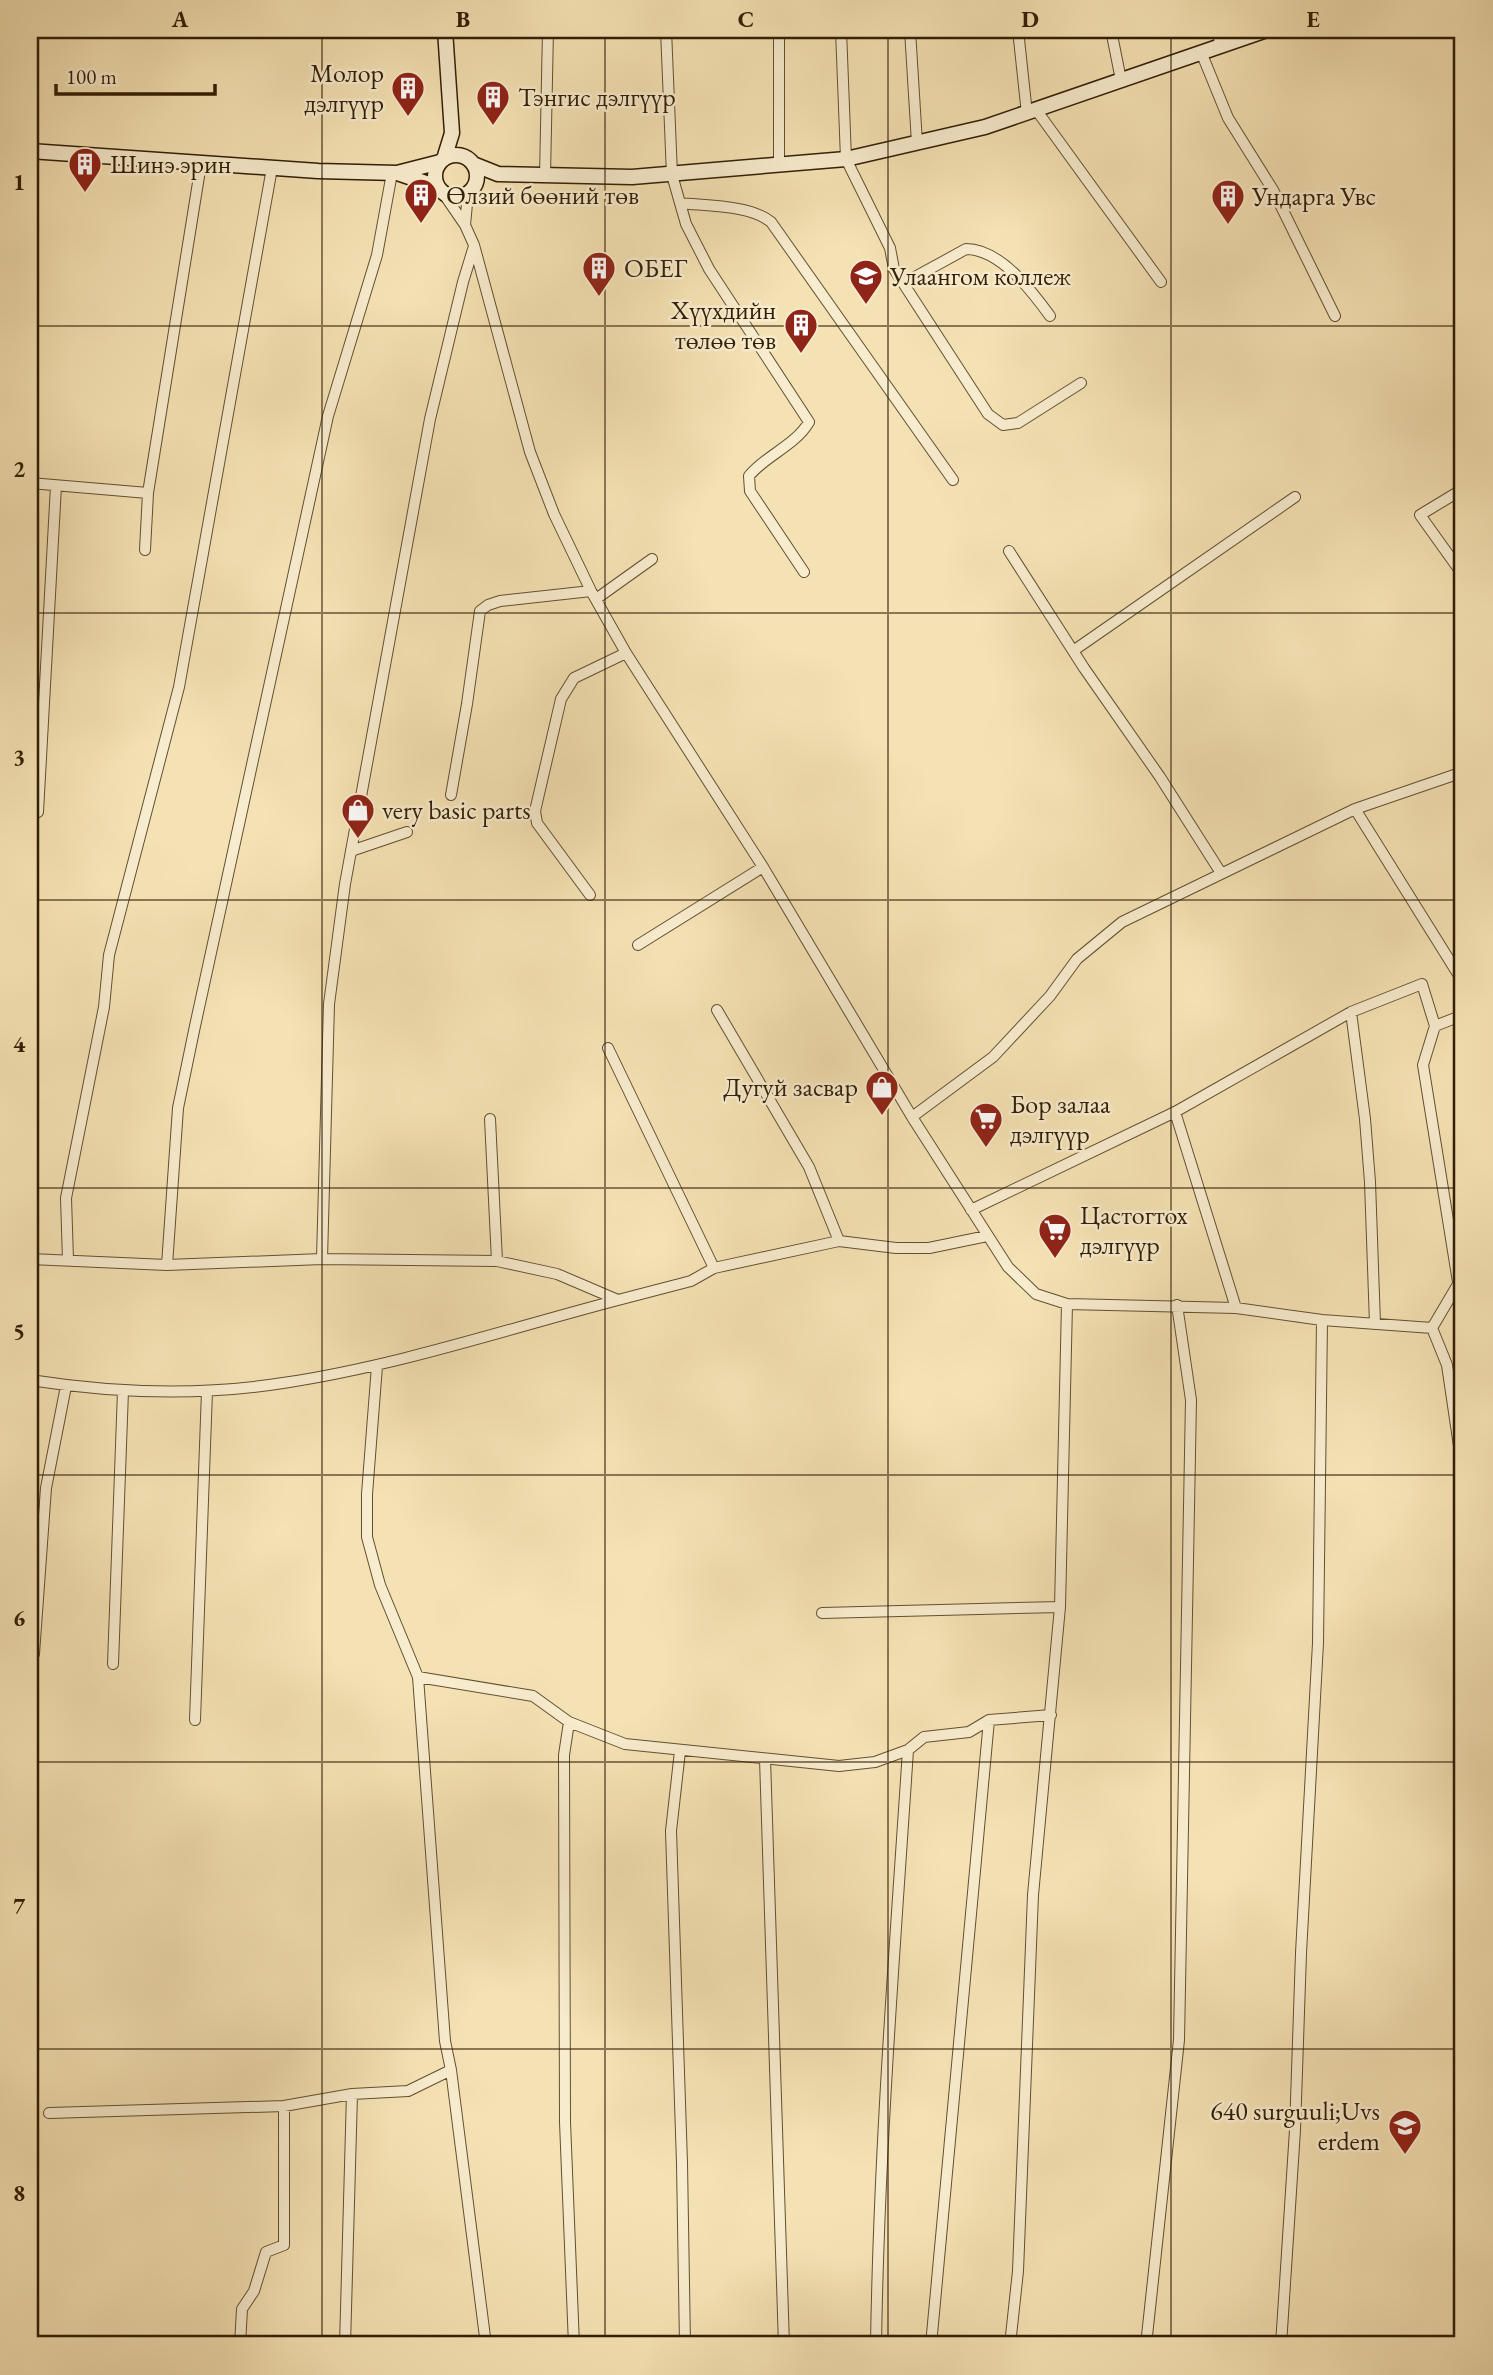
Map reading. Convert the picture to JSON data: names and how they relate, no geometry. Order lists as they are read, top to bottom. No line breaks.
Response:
{"places":{"building":["Молор дэлгүүр","Тэнгис дэлгүүр","Шинэ эрин","Өлзий бөөний төв","Ундарга Увс","ОБЕГ","Хүүхдийн төлөө төв"],"school or university":["Улаангом коллеж","640 surguuli;Uvs erdem"],"shop":["very basic parts","Дугуй засвар"],"supermarket":["Бор залаа дэлгүүр","Цастогтох дэлгүүр"]},"scale_bar":"100 m","grid":{"columns":["A","B","C","D","E"],"rows":["1","2","3","4","5","6","7","8"]}}
